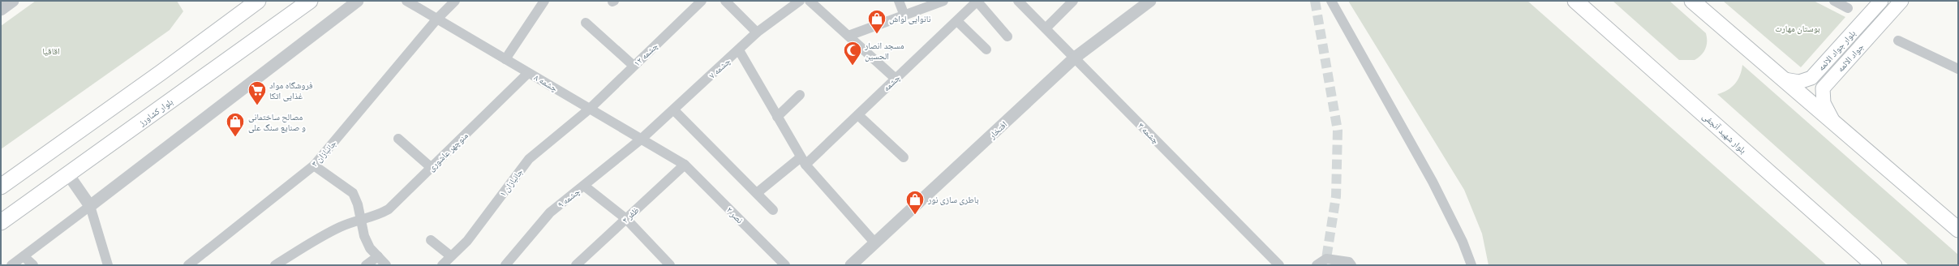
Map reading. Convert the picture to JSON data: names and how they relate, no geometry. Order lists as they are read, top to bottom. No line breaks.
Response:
{"streets":{"main road":["بلوار جواد الائمه","جواد الائمه","بلوار کشاورز","بلوار شهید آنجفی"],"street":["چشمه ۱۲","چشمه ۷","چشمه ۸","چشمه","افتخار","چشمه ۳","منوچهر عاشوری","جانبازان ۳","جانبازان ۱","چشمه ۹","ظفر ۲","نصر ۲"]},"crossings":[["چشمه ۱۲","چشمه ۸"],["چشمه ۱۲","جانبازان ۱"],["چشمه ۷","چشمه ۸"],["چشمه ۷","چشمه ۹"],["چشمه ۸","منوچهر عاشوری"],["چشمه ۸","جانبازان ۳"],["چشمه ۸","جانبازان ۱"],["چشمه ۸","چشمه ۹"],["چشمه ۸","ظفر ۲"],["چشمه ۸","نصر ۲"],["افتخار","چشمه ۳"],["ظفر ۲","نصر ۲"]],"parks":["بوستان مهارت","اقاقیا"],"places":{"shop":["نانوایی لواش","مصالح ساختمانی و صنایع سنگ علی","باطری سازی نور"],"mosque":["مسجد انصار الحسین"],"supermarket":["فروشگاه مواد غذایی اتکا"]}}
